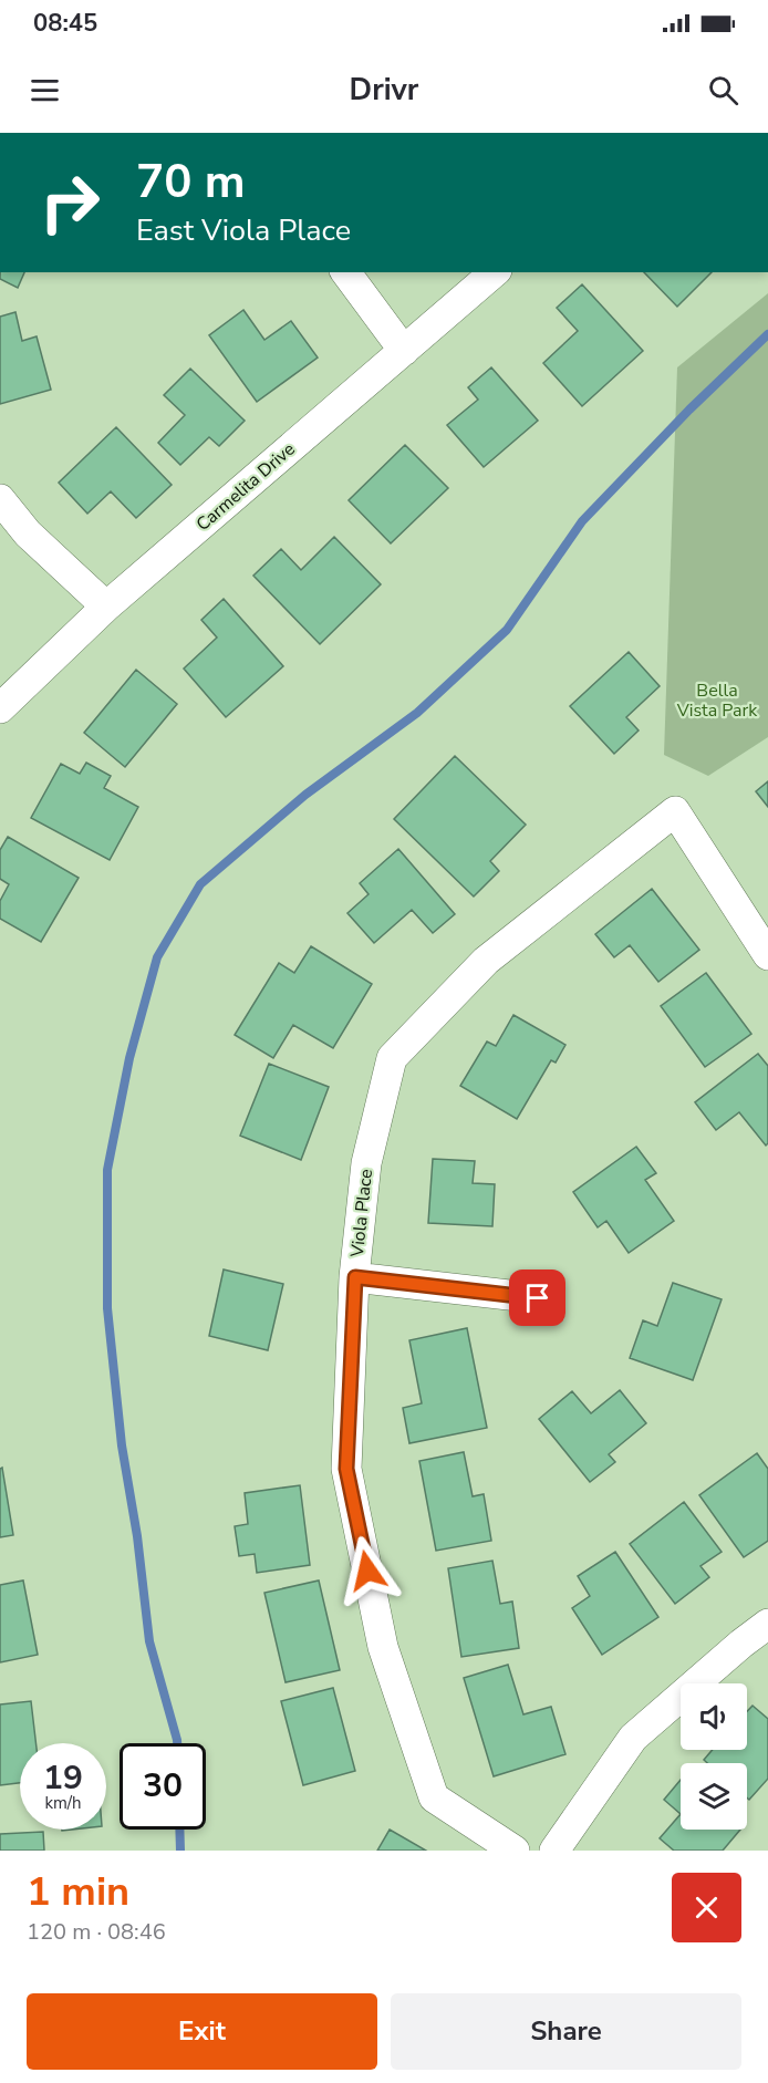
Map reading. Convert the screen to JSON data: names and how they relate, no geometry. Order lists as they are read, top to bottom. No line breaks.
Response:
{"streets":{"street":["Carmelita Drive","Viola Place"]},"parks":["Bella Vista Park"],"page":{"status":"08:45","header":"Drivr","turn":["70 m","East Viola Place"],"speed":"19 km/h","limit":"30","heading":["1 min","120 m · 08:46"],"buttons":["Exit","Share"]}}
